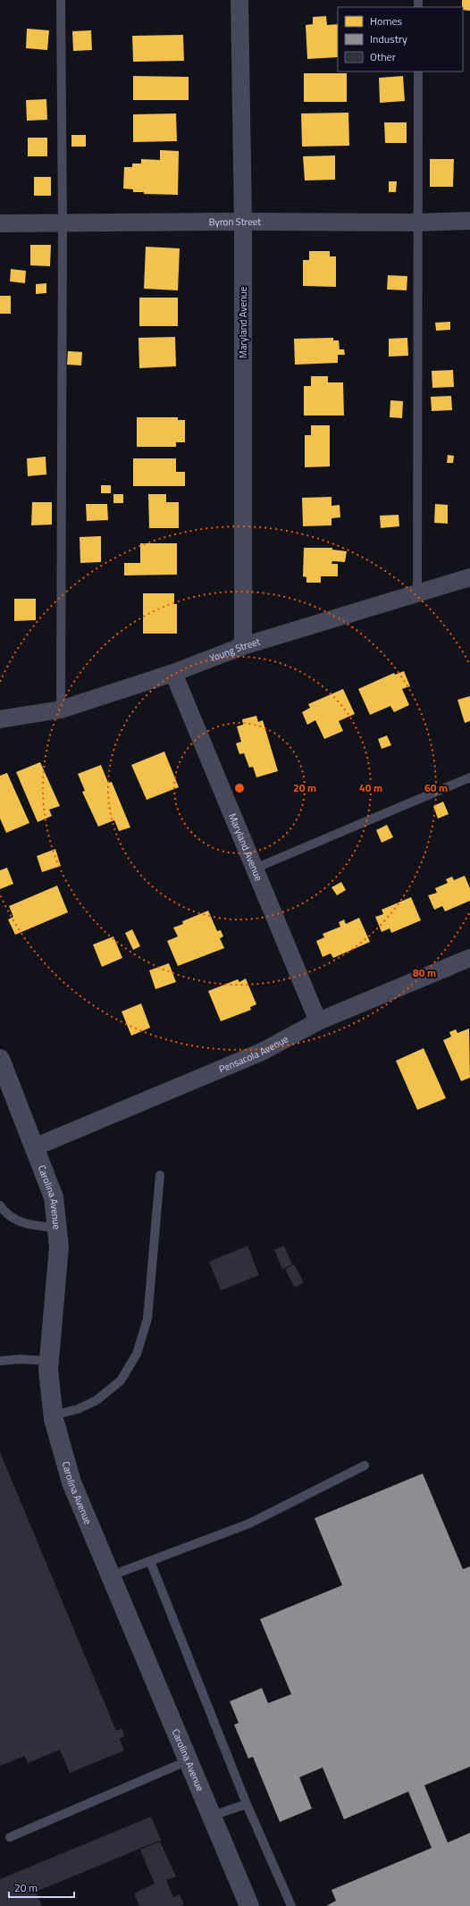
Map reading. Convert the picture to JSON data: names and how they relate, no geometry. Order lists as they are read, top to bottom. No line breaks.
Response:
{"streets":{"street":["Byron Street","Maryland Avenue","Young Street","Pensacola Avenue","Carolina Avenue"]},"crossings":[["Byron Street","Maryland Avenue"],["Maryland Avenue","Young Street"],["Maryland Avenue","Pensacola Avenue"],["Pensacola Avenue","Carolina Avenue"]],"legend":["Homes","Industry","Other"],"scale_bar":"20 m","rings":["20 m","40 m","60 m","80 m"]}
